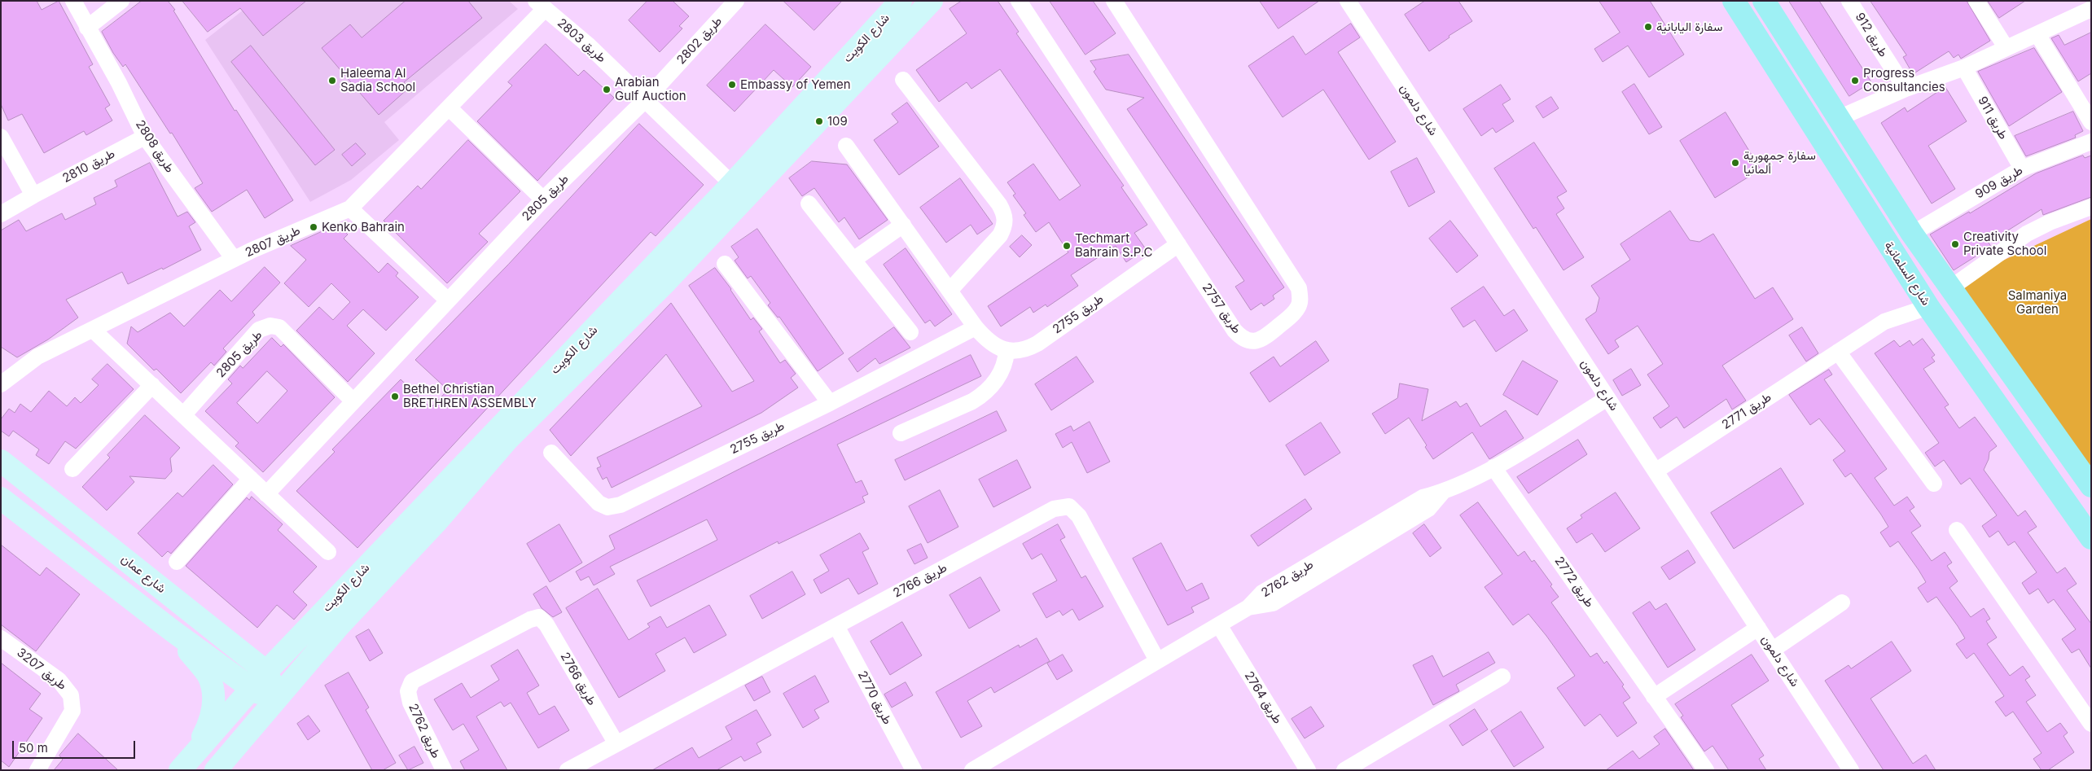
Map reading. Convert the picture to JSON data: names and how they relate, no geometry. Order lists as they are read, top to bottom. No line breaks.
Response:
{"streets":{"main road":["شارع الكويت","شارع السلمانية","شارع عمان"],"street":["طريق 912","طريق 2803","طريق 2802","شارع دلمون","طريق 911","طريق 2808","طريق 2810","طريق 909","طريق 2805","طريق 2807","طريق 2757","طريق 2755","طريق 2771","طريق 2762","طريق 2766","طريق 2772","طريق 3207","طريق 2770","طريق 2764"]},"crossings":[["شارع الكويت","طريق 2803"],["شارع الكويت","شارع عمان"],["طريق 2803","طريق 2802"],["طريق 2803","طريق 2805"],["طريق 2803","طريق 2807"],["طريق 2802","طريق 2805"],["شارع دلمون","طريق 2771"],["شارع دلمون","طريق 2762"],["طريق 911","طريق 909"],["طريق 2808","طريق 2810"],["طريق 2808","طريق 2807"],["شارع السلمانية","طريق 2771"],["طريق 2757","طريق 2755"],["طريق 2762","طريق 2766"],["طريق 2762","طريق 2772"],["طريق 2762","طريق 2764"],["طريق 2766","طريق 2770"]],"parks":["Salmaniya Garden"],"places":["سفارة اليابانية","Haleema Al Sadia School","Progress Consultancies","Embassy of Yemen","Arabian Gulf Auction","109","سفارة جمهورية ألمانيا","Kenko Bahrain","Creativity Private School","Techmart Bahrain S.P.C","Bethel Christian BRETHREN ASSEMBLY"],"scale_bar":"50 m"}
